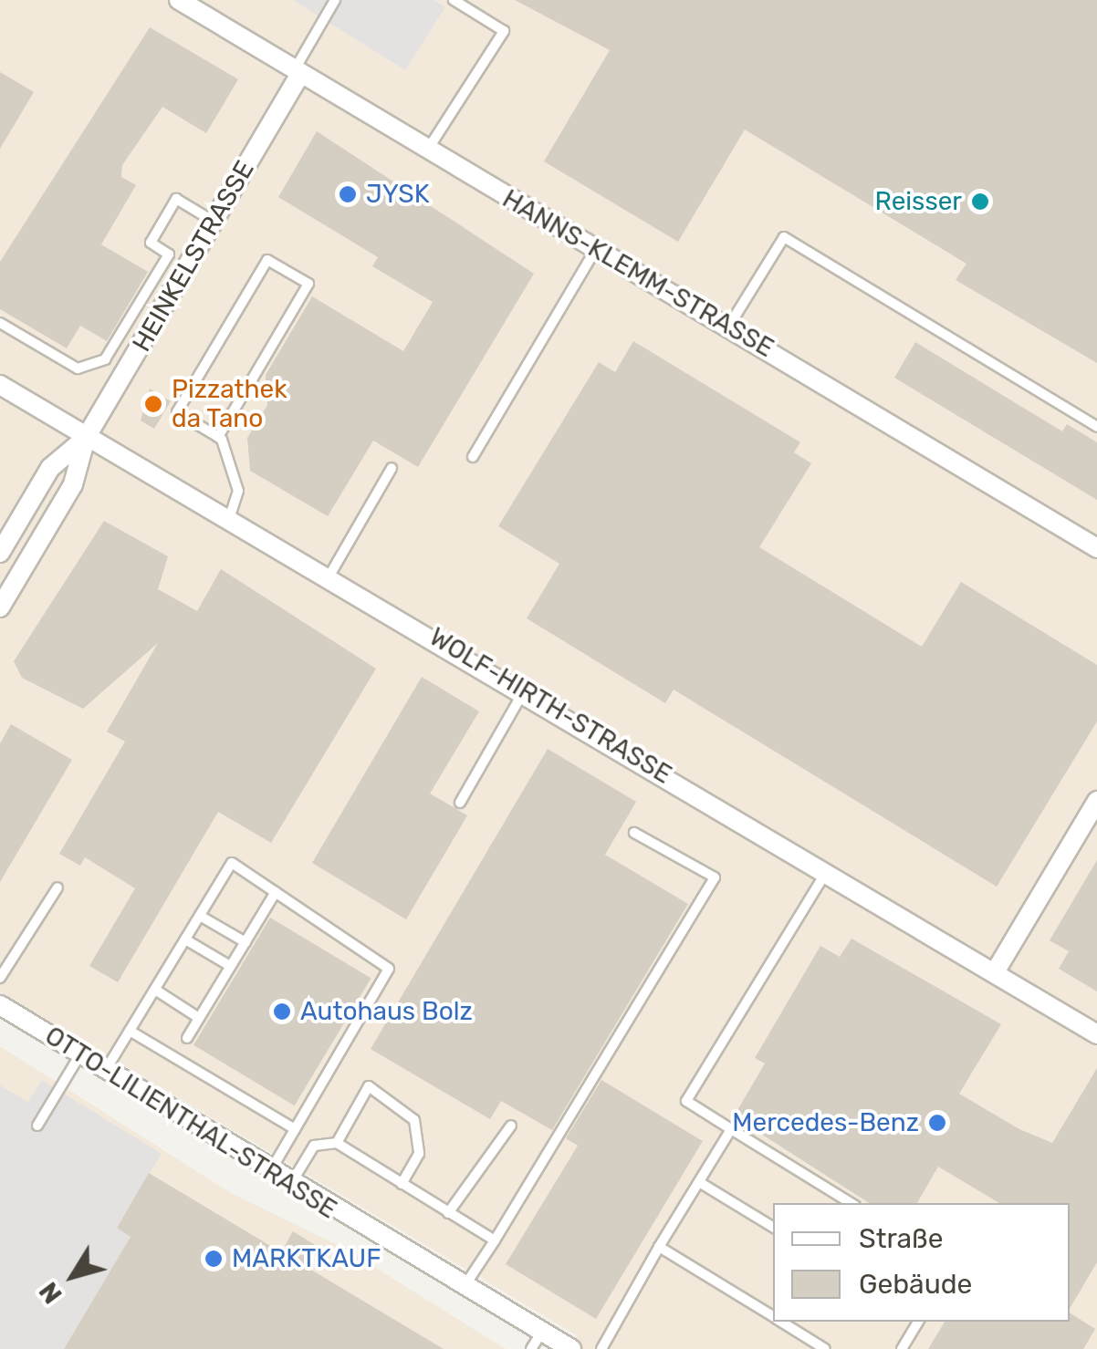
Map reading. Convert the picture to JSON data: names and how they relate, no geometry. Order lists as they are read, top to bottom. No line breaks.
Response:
{"streets":{"street":["HEINKELSTRASSE","HANNS-KLEMM-STRASSE","WOLF-HIRTH-STRASSE","OTTO-LILIENTHAL-STRASSE"]},"crossings":[["HEINKELSTRASSE","HANNS-KLEMM-STRASSE"],["HEINKELSTRASSE","WOLF-HIRTH-STRASSE"]],"places":["JYSK","Reisser","Pizzathek da Tano","Autohaus Bolz","Mercedes-Benz","MARKTKAUF"],"legend":["Straße","Gebäude"],"north":"bottom left"}
